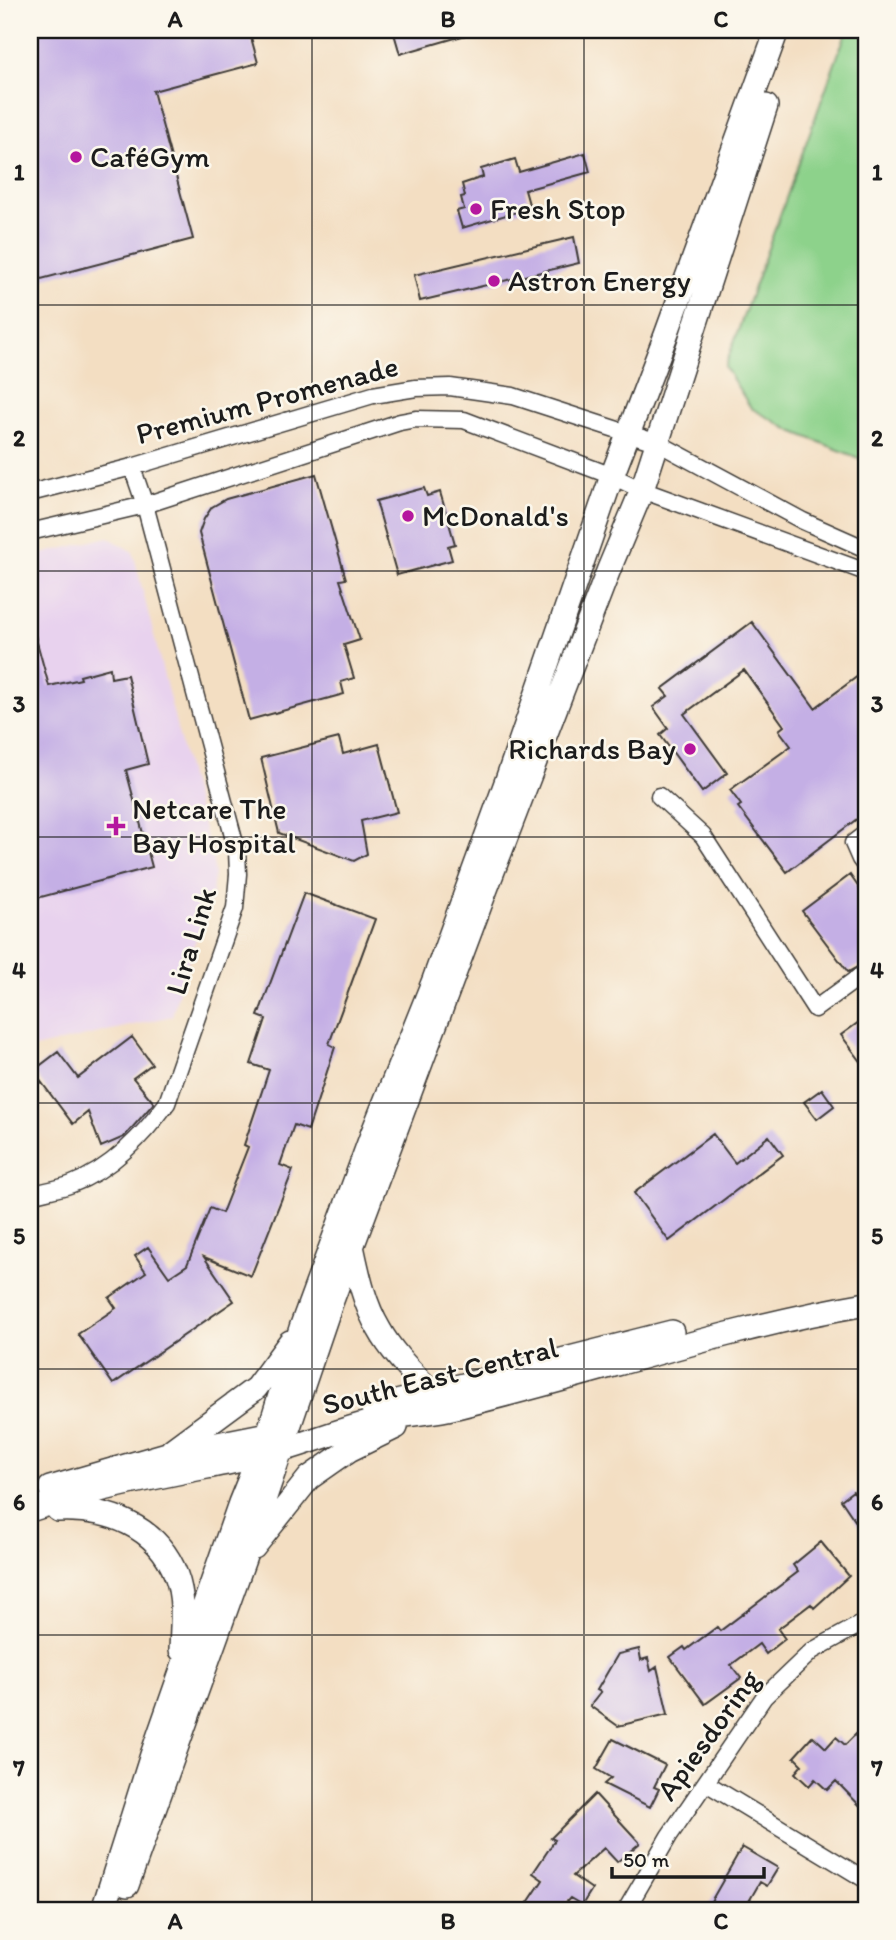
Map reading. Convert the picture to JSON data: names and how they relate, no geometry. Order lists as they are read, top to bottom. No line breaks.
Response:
{"streets":{"street":["Premium Promenade","Lira Link","South East Central","Apiesdoring"]},"crossings":[["Premium Promenade","Lira Link"]],"places":{"other":["CaféGym","Fresh Stop","Astron Energy","McDonald's","Richards Bay"],"health":["Netcare The Bay Hospital"]},"scale_bar":"50 m","grid":{"columns":["A","B","C"],"rows":["1","2","3","4","5","6","7"]}}
